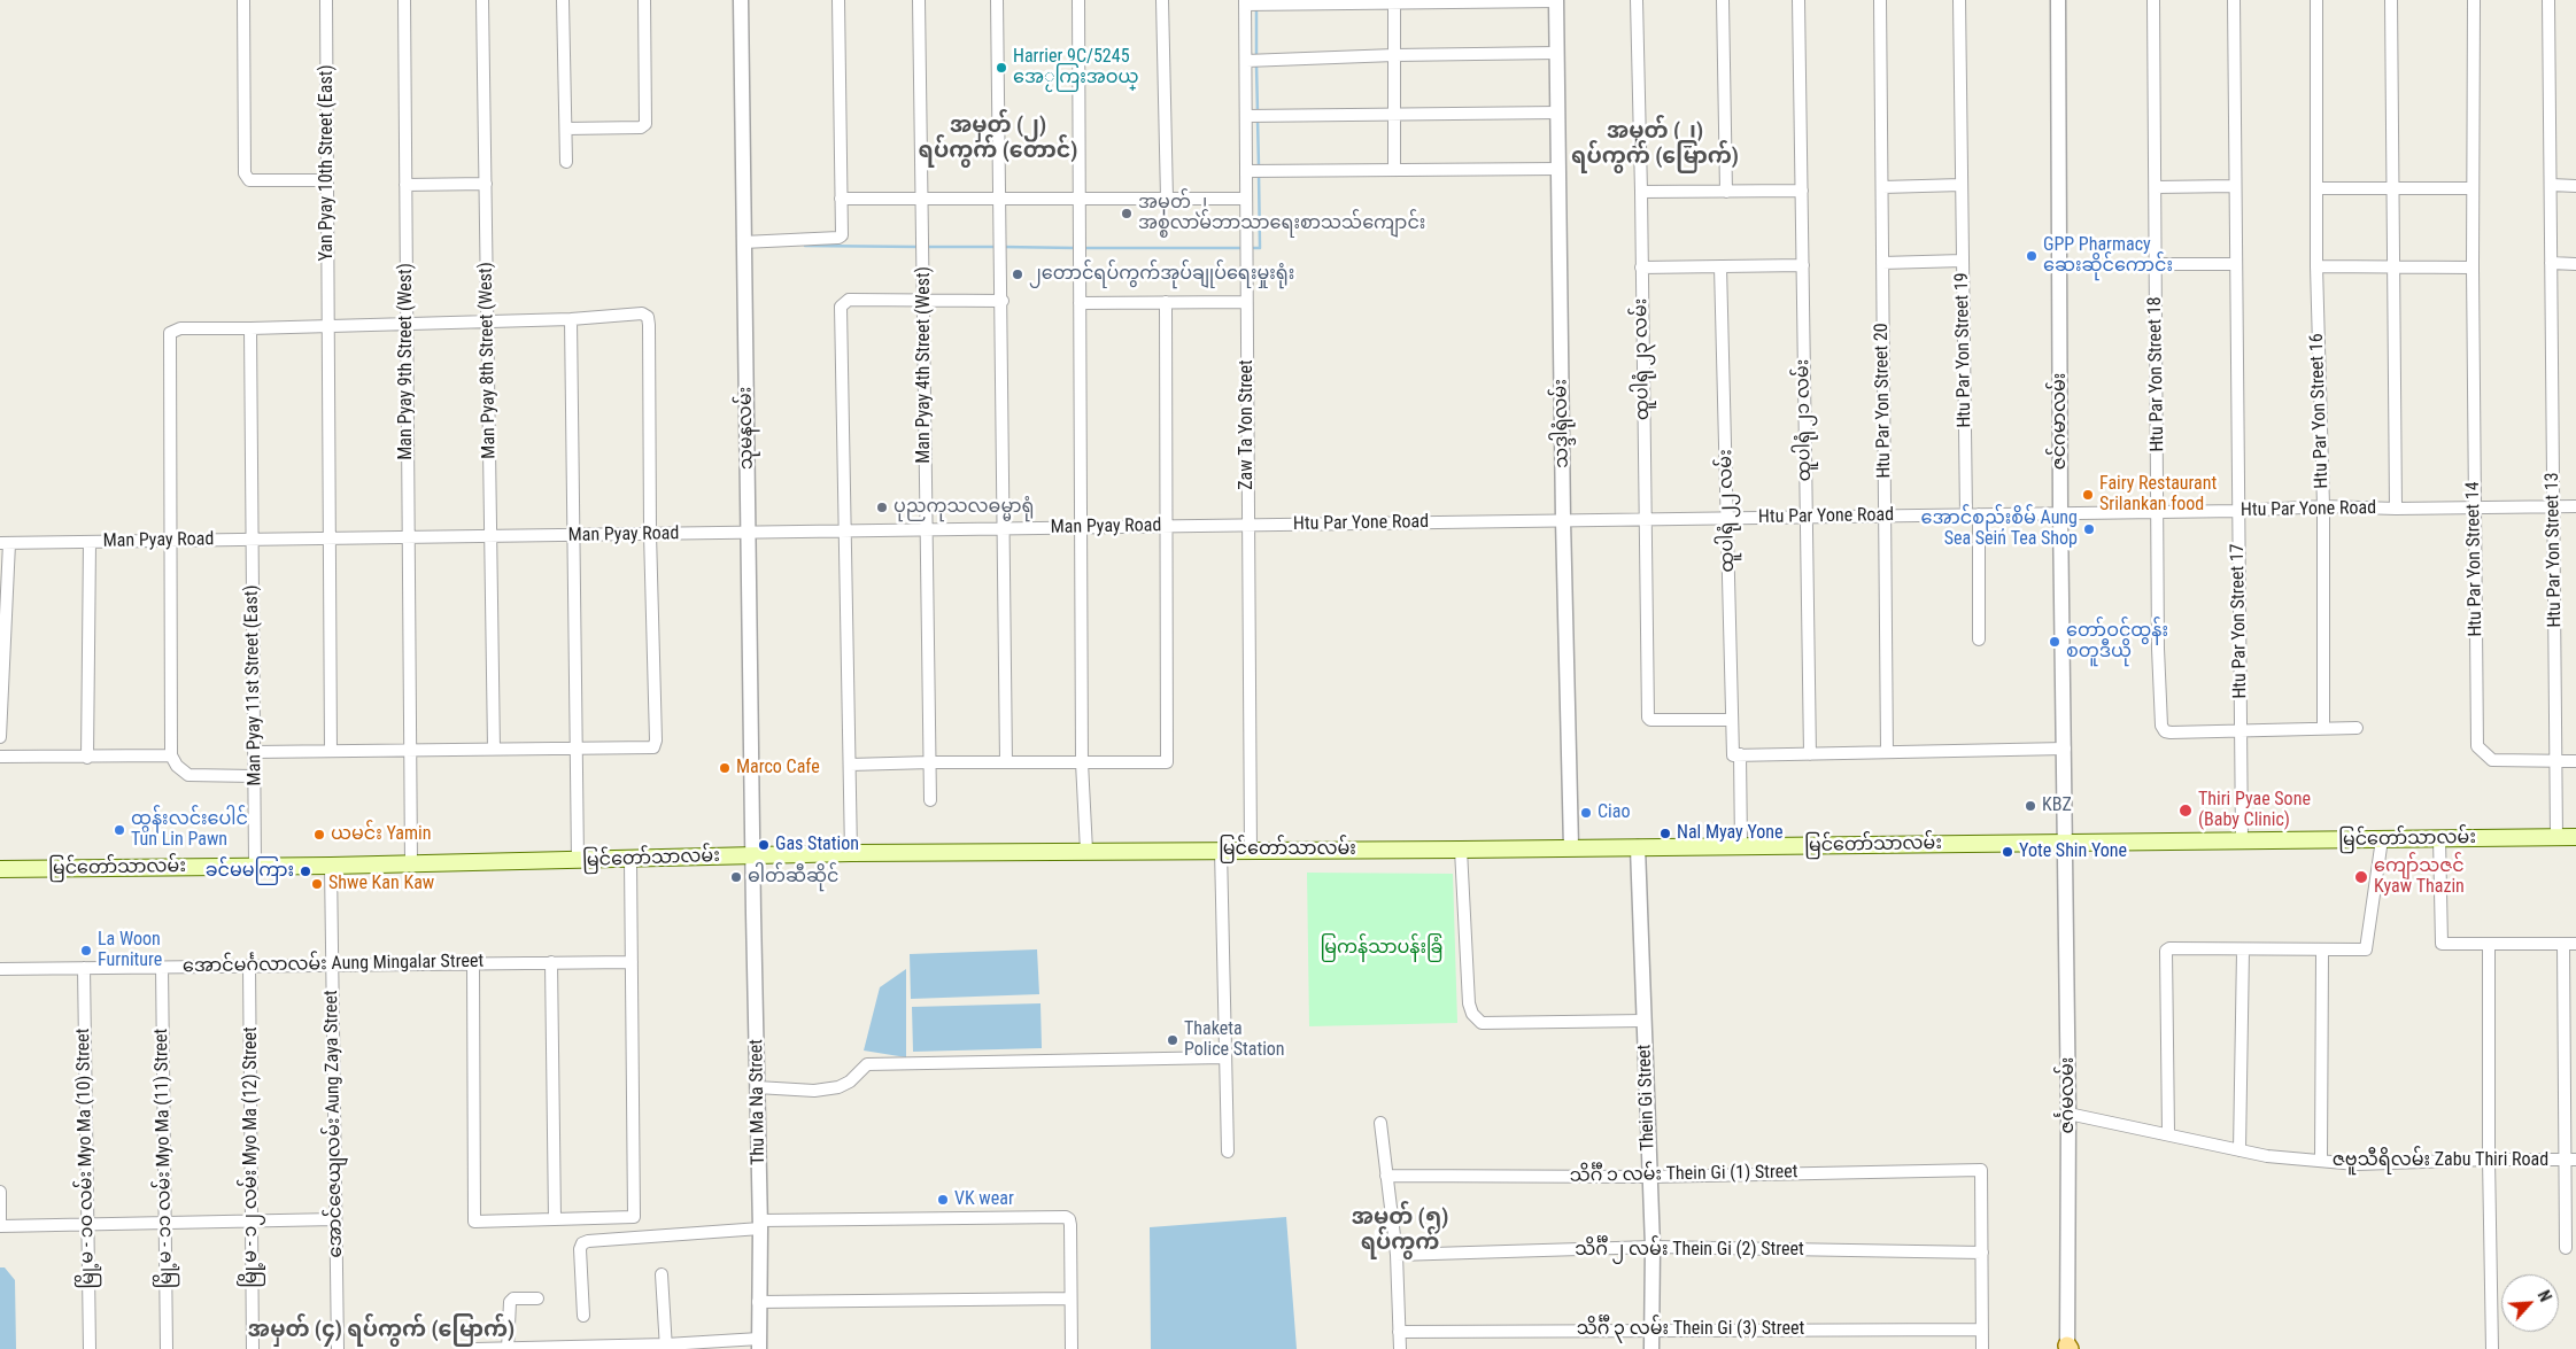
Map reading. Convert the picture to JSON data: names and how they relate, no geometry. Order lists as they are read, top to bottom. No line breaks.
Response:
{"streets":{"main road":["မြင်တော်သာလမ်း"],"street":["Yan Pyay 10th Street (East)","Htu Par Yon Street 19","ထူပါရုံ ၂၃ လမ်း","Man Pyay 8th Street (West)","Man Pyay 9th Street (West)","Man Pyay 4th Street (West)","Htu Par Yon Street 18","Htu Par Yon Street 20","Htu Par Yon Street 16","ထူပါရုံ ၂၁ လမ်း","ဇင်ဂမာလမ်း","သဒ္ဒါရုံလမ်း","Zaw Ta Yon Street","သုမနလမ်း","Htu Par Yone Road","ထူပါရုံ ၂၂ လမ်း","Man Pyay Road","Htu Par Yon Street 13","Htu Par Yon Street 14","Htu Par Yon Street 17","Man Pyay 11st Street (East)","အောင်မင်္ဂလာလမ်း Aung Mingalar Street","ဇင်္ဂမလမ်း","Thein Gi Street","Thu Ma Na Street","အောင်ဇေယျလမ်း Aung Zaya Street","မြို့မ - ၁၂ လမ်း Myo Ma (12) Street","မြို့မ - ၁၀ လမ်း Myo Ma (10) Street","မြို့မ - ၁၁ လမ်း Myo Ma (11) Street","ဇဗူသီရိလမ်း Zabu Thiri Road","သိင်္ဂီ ၁ လမ်း Thein Gi (1) Street","သိင်္ဂီ ၂ လမ်း Thein Gi (2) Street","သိင်္ဂီ ၃ လမ်း Thein Gi (3) Street"]},"crossings":[["Yan Pyay 10th Street (East)","Man Pyay Road"],["Htu Par Yon Street 19","Htu Par Yone Road"],["ထူပါရုံ ၂၃ လမ်း","Htu Par Yone Road"],["ထူပါရုံ ၂၃ လမ်း","ထူပါရုံ ၂၂ လမ်း"],["Man Pyay 8th Street (West)","Man Pyay Road"],["Man Pyay 9th Street (West)","Man Pyay Road"],["Man Pyay 9th Street (West)","မြင်တော်သာလမ်း"],["Man Pyay 4th Street (West)","Man Pyay Road"],["Htu Par Yon Street 18","Htu Par Yone Road"],["Htu Par Yon Street 18","Htu Par Yon Street 17"],["Htu Par Yon Street 20","Htu Par Yone Road"],["Htu Par Yon Street 16","Htu Par Yone Road"],["ထူပါရုံ ၂၁ လမ်း","Htu Par Yone Road"],["ဇင်ဂမာလမ်း","Htu Par Yone Road"],["ဇင်ဂမာလမ်း","မြင်တော်သာလမ်း"],["ဇင်ဂမာလမ်း","ဇင်္ဂမလမ်း"],["သဒ္ဒါရုံလမ်း","Htu Par Yone Road"],["သဒ္ဒါရုံလမ်း","မြင်တော်သာလမ်း"],["Zaw Ta Yon Street","Htu Par Yone Road"],["Zaw Ta Yon Street","Man Pyay Road"],["Zaw Ta Yon Street","မြင်တော်သာလမ်း"],["သုမနလမ်း","Man Pyay Road"],["သုမနလမ်း","မြင်တော်သာလမ်း"],["သုမနလမ်း","Thu Ma Na Street"],["Htu Par Yone Road","ထူပါရုံ ၂၂ လမ်း"],["Htu Par Yone Road","Man Pyay Road"],["Htu Par Yone Road","Htu Par Yon Street 13"],["Htu Par Yone Road","Htu Par Yon Street 14"],["Htu Par Yone Road","Htu Par Yon Street 17"],["ထူပါရုံ ၂၂ လမ်း","မြင်တော်သာလမ်း"],["Man Pyay Road","Man Pyay 11st Street (East)"],["Htu Par Yon Street 13","Htu Par Yon Street 14"],["Htu Par Yon Street 13","မြင်တော်သာလမ်း"],["Htu Par Yon Street 17","မြင်တော်သာလမ်း"],["Man Pyay 11st Street (East)","မြင်တော်သာလမ်း"],["မြင်တော်သာလမ်း","ဇင်္ဂမလမ်း"],["မြင်တော်သာလမ်း","Thein Gi Street"],["မြင်တော်သာလမ်း","Thu Ma Na Street"],["မြင်တော်သာလမ်း","အောင်ဇေယျလမ်း Aung Zaya Street"],["အောင်မင်္ဂလာလမ်း Aung Mingalar Street","အောင်ဇေယျလမ်း Aung Zaya Street"],["အောင်မင်္ဂလာလမ်း Aung Mingalar Street","မြို့မ - ၁၂ လမ်း Myo Ma (12) Street"],["အောင်မင်္ဂလာလမ်း Aung Mingalar Street","မြို့မ - ၁၀ လမ်း Myo Ma (10) Street"],["အောင်မင်္ဂလာလမ်း Aung Mingalar Street","မြို့မ - ၁၁ လမ်း Myo Ma (11) Street"],["ဇင်္ဂမလမ်း","ဇဗူသီရိလမ်း Zabu Thiri Road"],["Thein Gi Street","သိင်္ဂီ ၁ လမ်း Thein Gi (1) Street"],["Thein Gi Street","သိင်္ဂီ ၂ လမ်း Thein Gi (2) Street"],["Thein Gi Street","သိင်္ဂီ ၃ လမ်း Thein Gi (3) Street"],["သိင်္ဂီ ၁ လမ်း Thein Gi (1) Street","သိင်္ဂီ ၂ လမ်း Thein Gi (2) Street"]],"districts":["အမှတ် (၂) ရပ်ကွက် (တောင်)","အမှတ် (၂) ရပ်ကွက် (မြောက်)","အမှတ် (၅) ရပ်ကွက်","အမှတ် (၄) ရပ်ကွက် (မြောက်)"],"parks":["မြကန်သာပန်းခြံ"],"places":["Harrier 9C/5245 အေႂကြးအဝယ္","အမှတ် ၂ အစ္စလာမ်ဘာသာရေးစာသသ်ကျောင်း","GPP Pharmacy ဆေးဆိုင်ကောင်း","၂တောင်ရပ်ကွက်အုပ်ချုပ်ရေးမှုးရုံး","Fairy Restaurant Srilankan food","ပုညကုသလဓမ္မာရုံ","အောင်စည်းစိမ် Aung Sea Sein Tea Shop","တော်ဝင်ထွန်း စတူဒီယို","Marco Cafe","KBZ","Thiri Pyae Sone (Baby Clinic)","Ciao","ထွန်းလင်းပေါင် Tun Lin Pawn","Nal Myay Yone","ယမင်း Yamin","Gas Station","Yote Shin Yone","ခင်မမကြား","ဓါတ်ဆီဆိုင်","ကျော်သဇင် Kyaw Thazin","Shwe Kan Kaw","La Woon Furniture","Thaketa Police Station","VK wear"],"north":"top right"}
